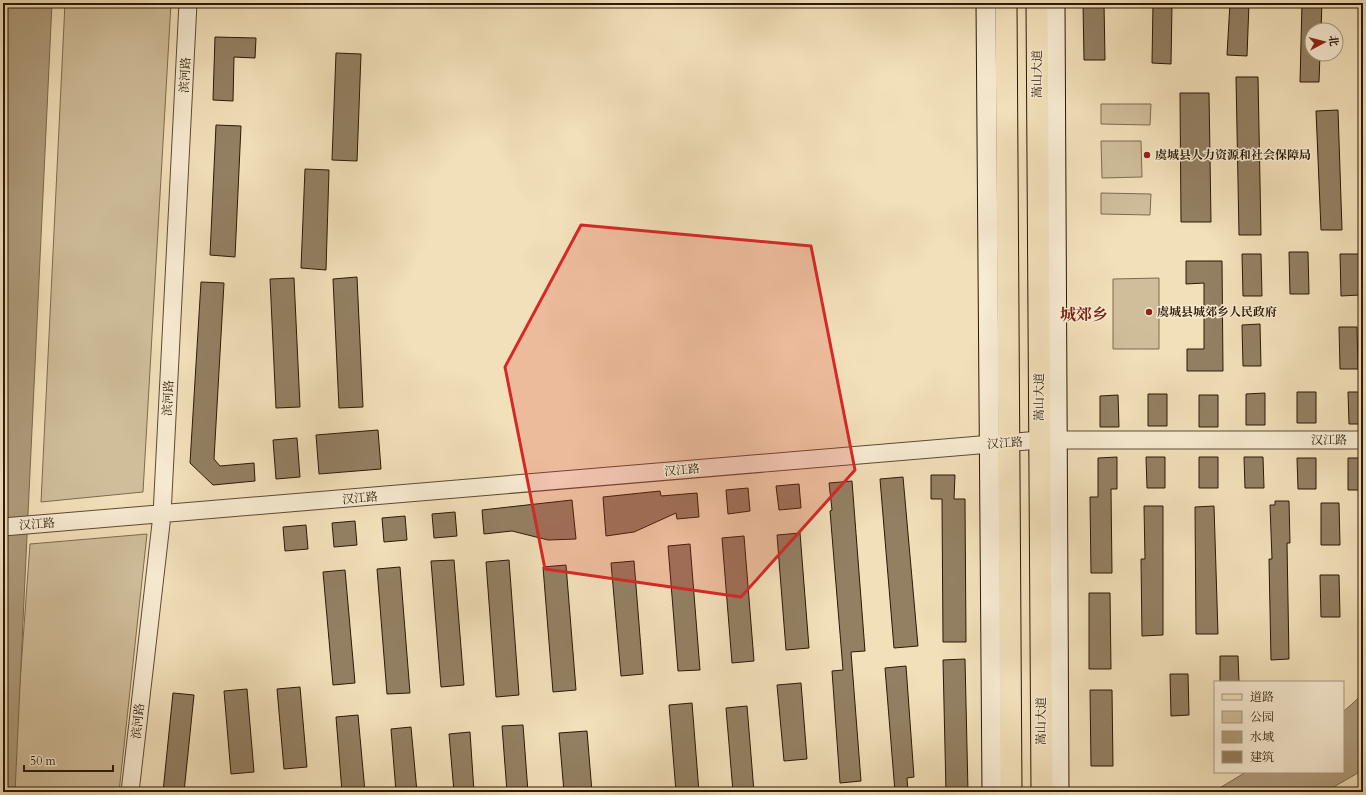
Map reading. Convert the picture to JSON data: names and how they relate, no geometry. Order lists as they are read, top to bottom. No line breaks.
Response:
{"streets":{"main road":["嵩山大道"],"street":["滨河路","汉江路"]},"crossings":[["嵩山大道","汉江路"],["滨河路","汉江路"]],"districts":["城郊乡"],"places":["虞城县人力资源和社会保障局","虞城县城郊乡人民政府"],"legend":["道路","公园","水域","建筑"],"scale_bar":"50 m","north":"right"}
